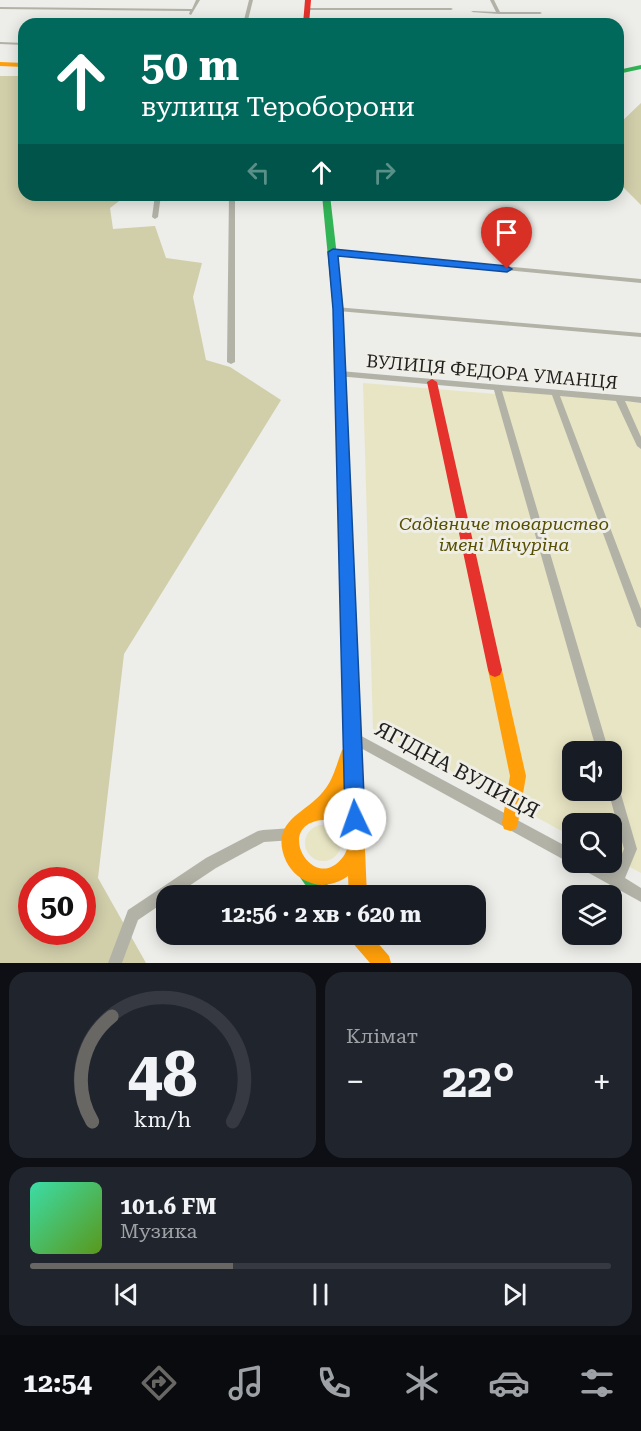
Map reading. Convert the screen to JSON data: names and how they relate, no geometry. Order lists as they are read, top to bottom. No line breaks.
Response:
{"streets":{"street":["ВУЛИЦЯ ФЕДОРА УМАНЦЯ","ЯГІДНА ВУЛИЦЯ"]},"parks":["Садівниче товариство імені Мічуріна"],"page":{"turn":["50 m","вулиця Тероборони"],"limit":"50","trip":"12:56 · 2 хв · 620 m","tile":"Клімат","heat":["−","22°","+"],"song":["101.6 FM","Музика"],"tabs":"12:54","gauge":["48","km/h"]}}
